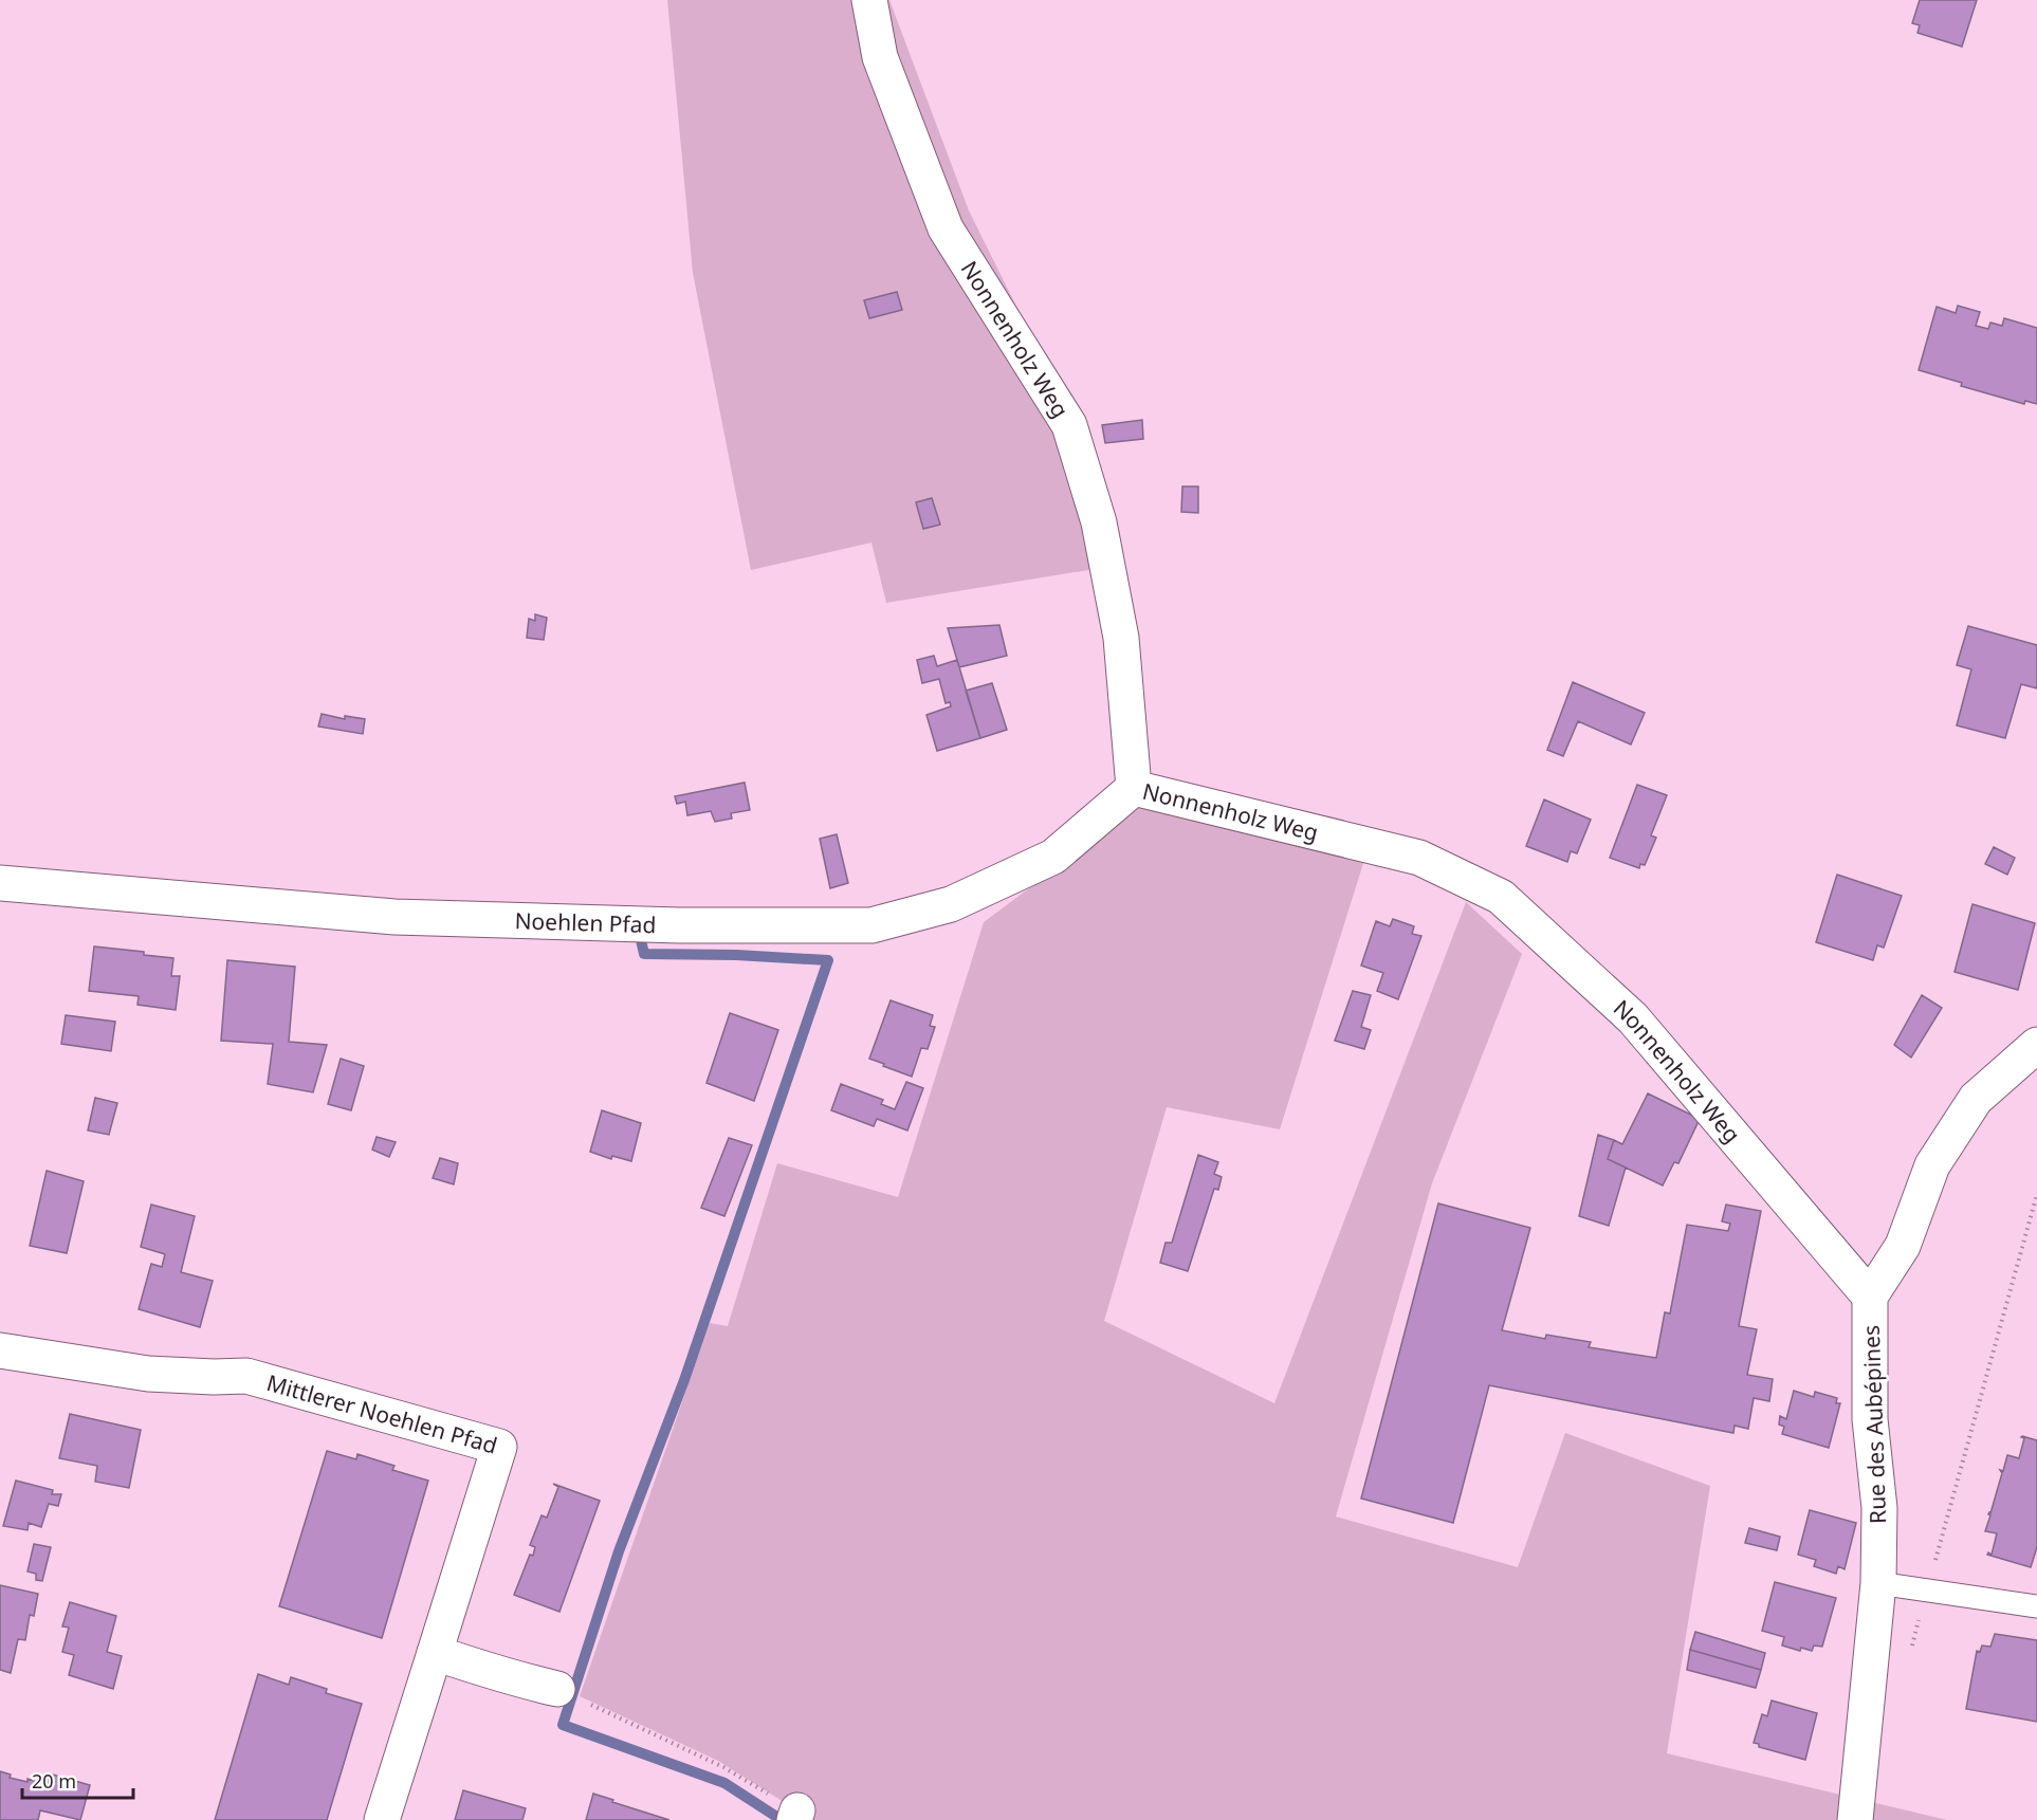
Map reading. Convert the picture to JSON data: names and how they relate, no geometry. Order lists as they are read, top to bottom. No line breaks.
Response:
{"streets":{"street":["Nonnenholz Weg","Noehlen Pfad","Mittlerer Noehlen Pfad","Rue des Aubépines"]},"crossings":[["Nonnenholz Weg","Noehlen Pfad"],["Nonnenholz Weg","Rue des Aubépines"]],"scale_bar":"20 m"}
